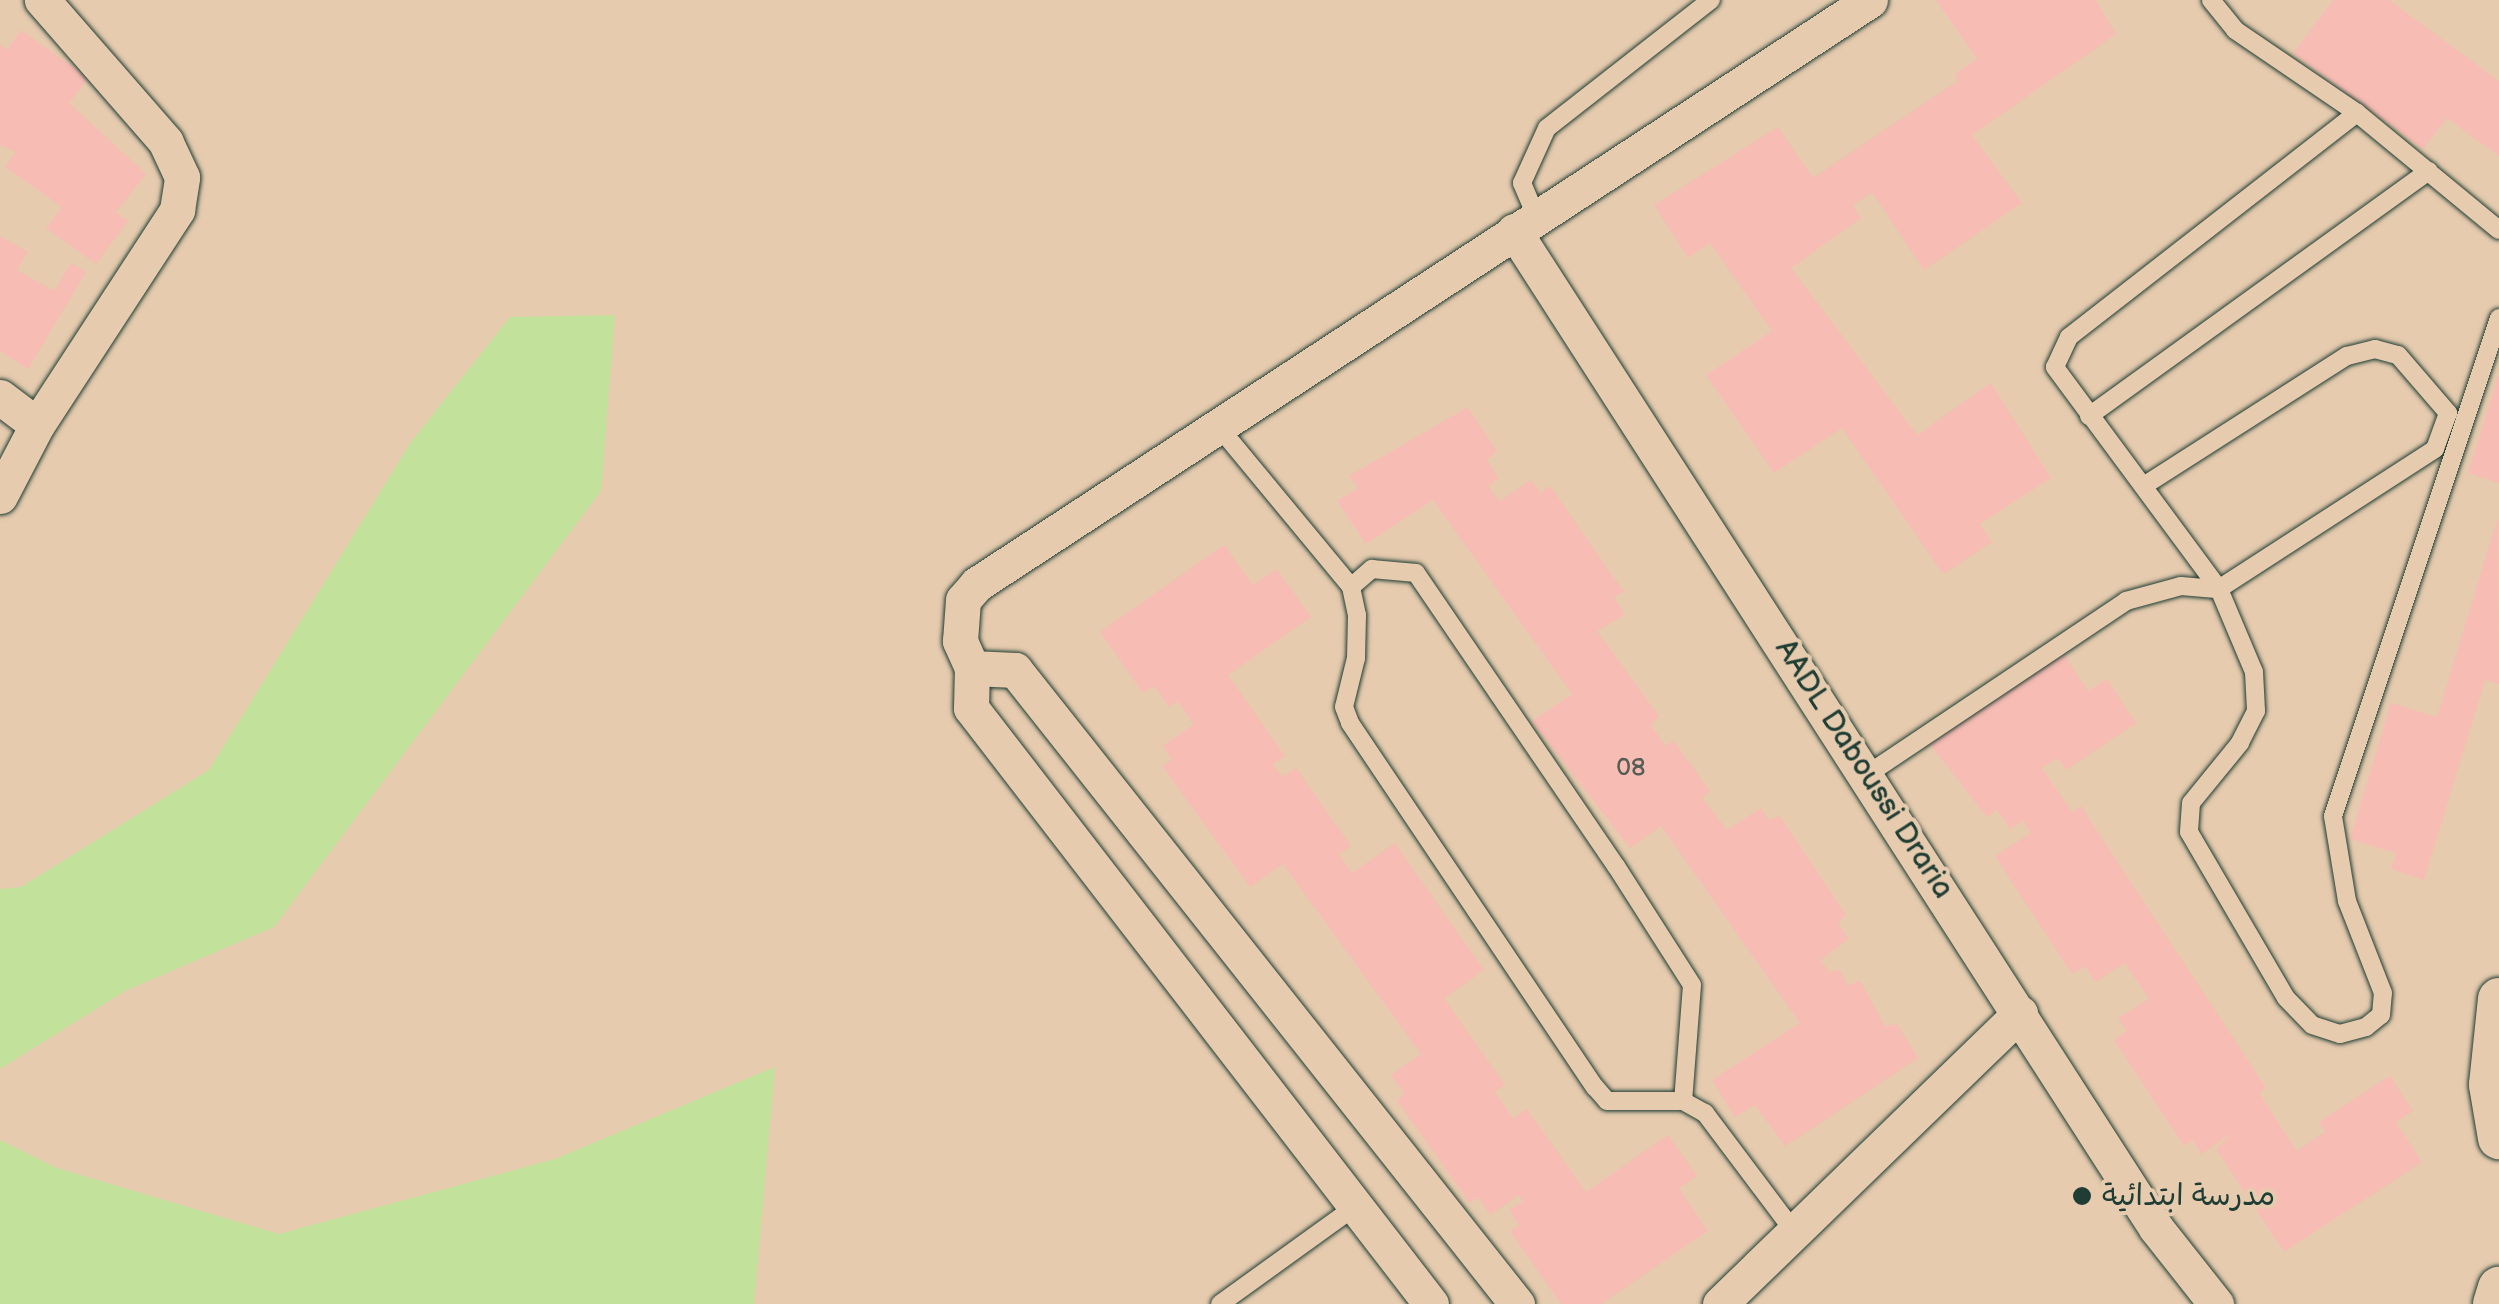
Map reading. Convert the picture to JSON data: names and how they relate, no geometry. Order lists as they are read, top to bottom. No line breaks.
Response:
{"streets":{"street":["AADL Daboussi Draria"]},"places":["مدرسة ابتدائية"],"house_numbers":["08"]}
